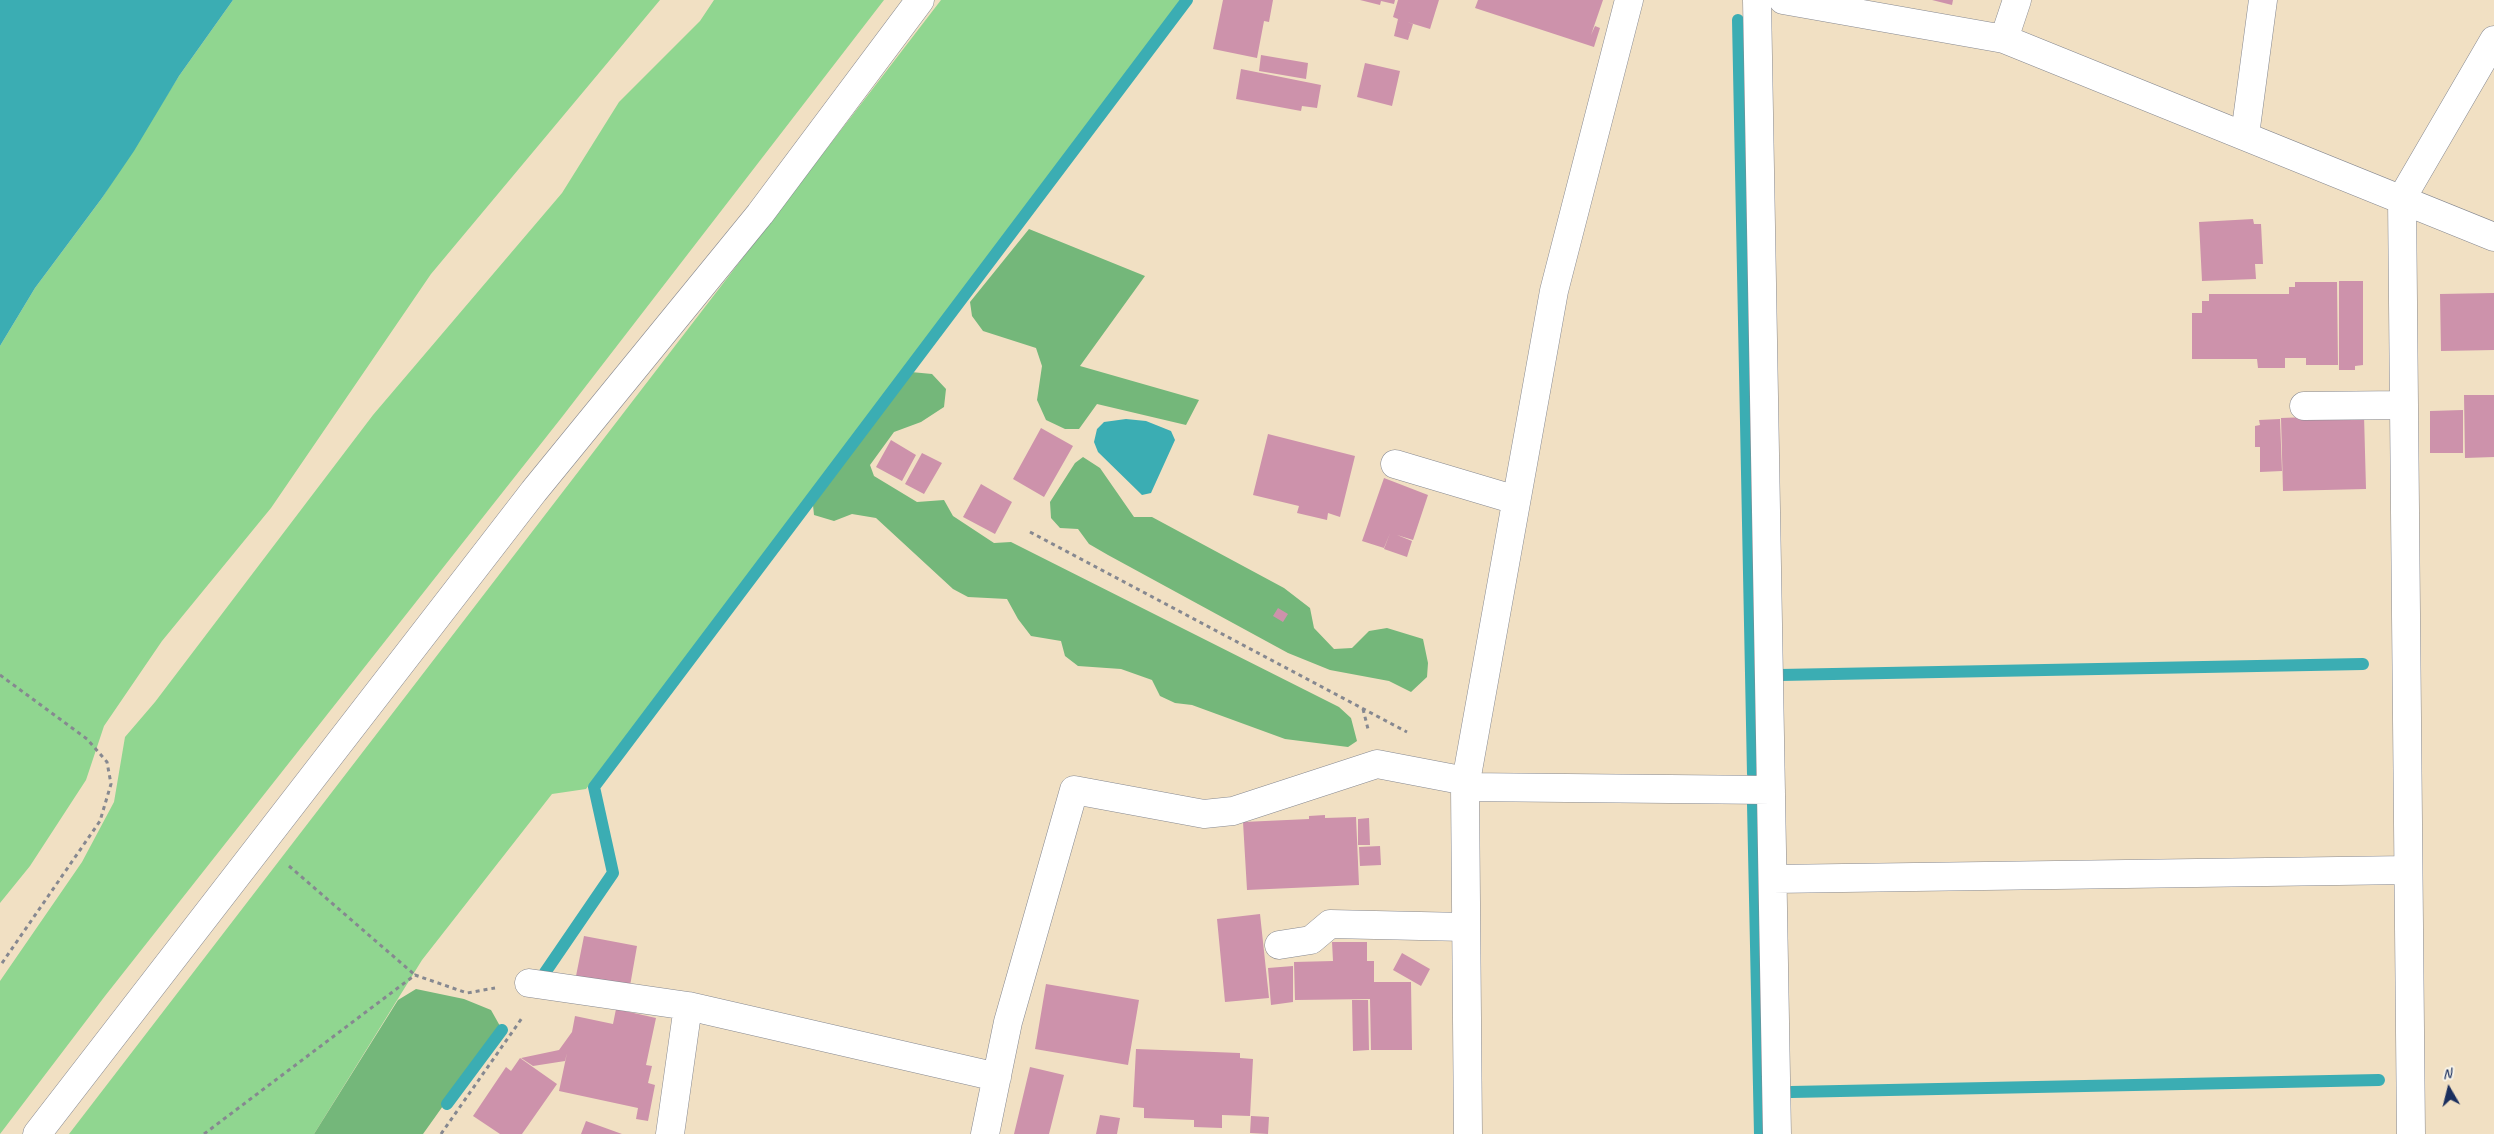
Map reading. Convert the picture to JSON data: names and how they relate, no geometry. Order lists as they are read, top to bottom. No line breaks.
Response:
{"north":"top"}
